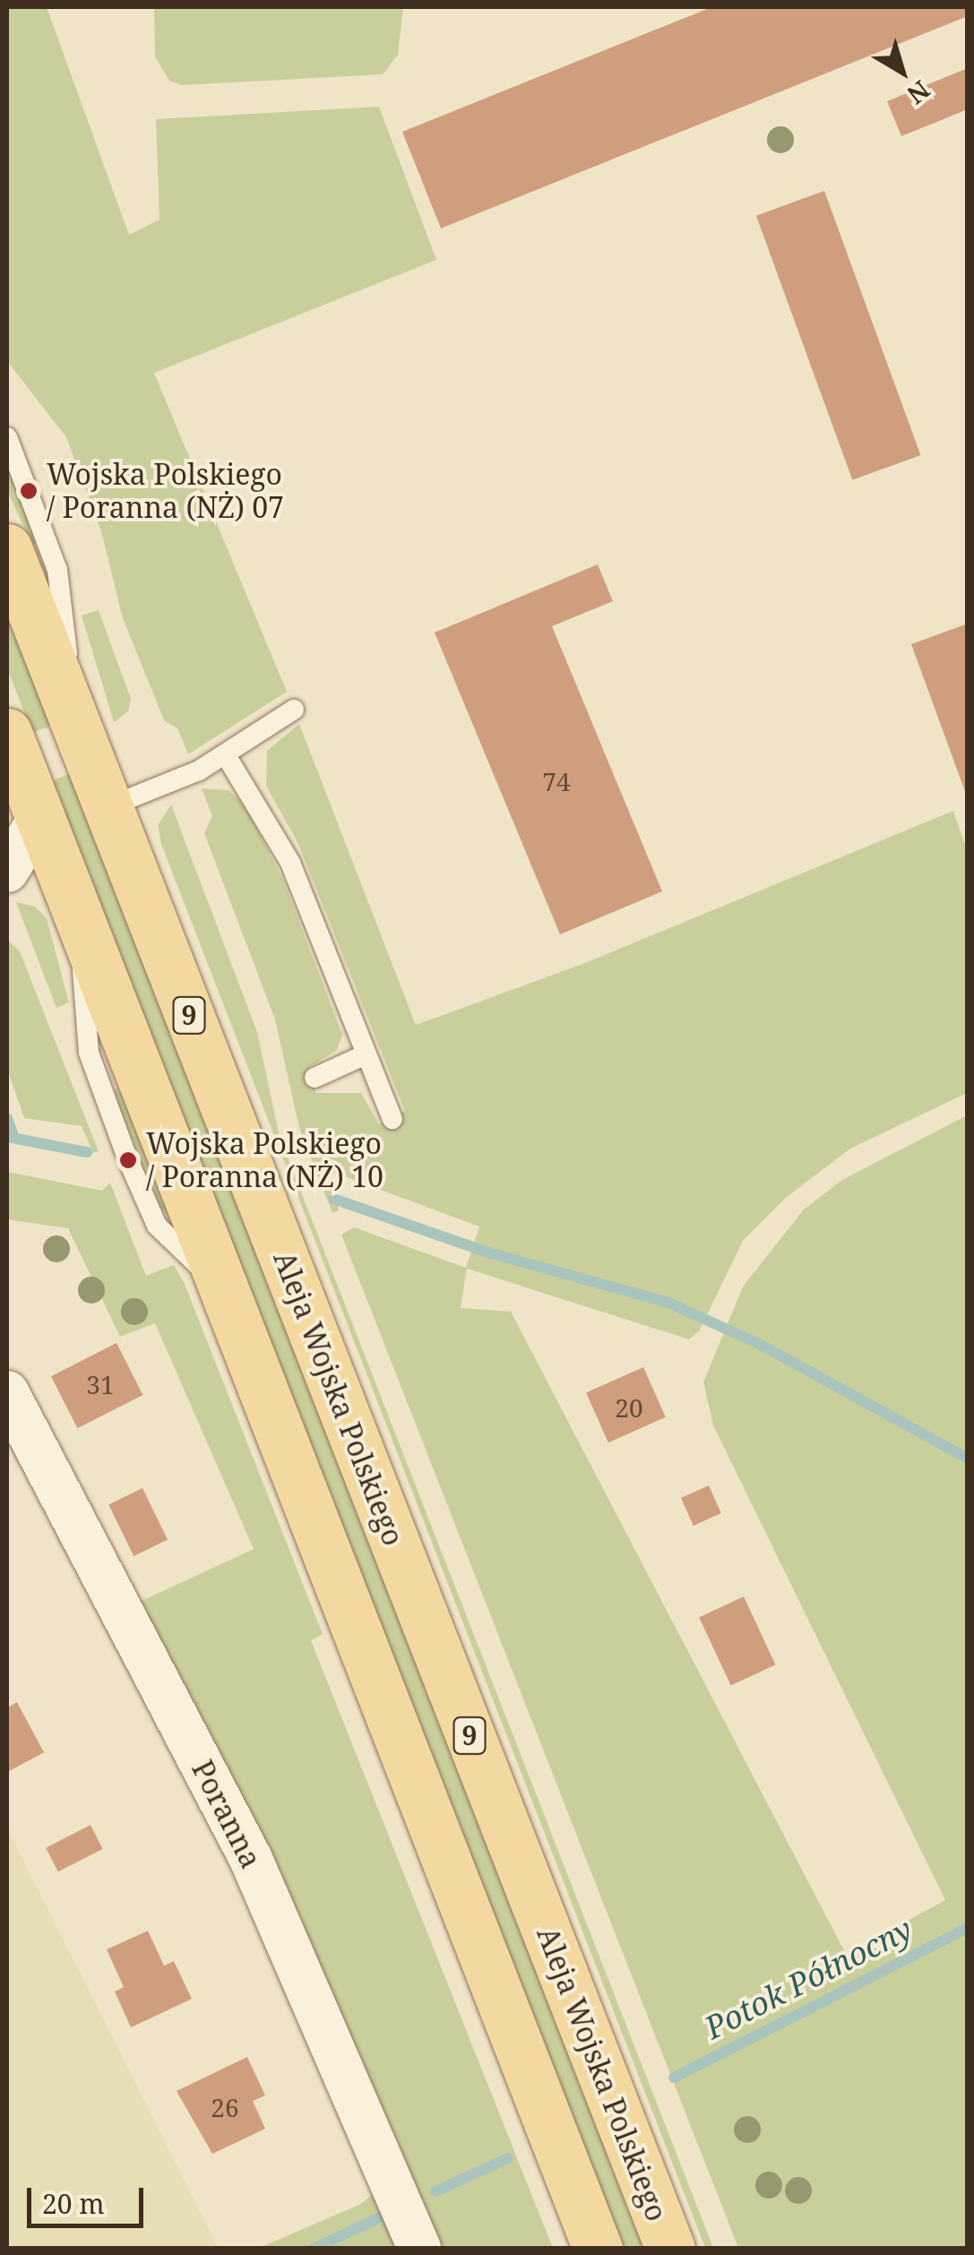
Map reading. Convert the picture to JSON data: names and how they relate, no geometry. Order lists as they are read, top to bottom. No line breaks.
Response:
{"streets":{"main road":["9","Aleja Wojska Polskiego"],"street":["Poranna"]},"water":["Potok Północny"],"places":["Wojska Polskiego / Poranna (NŻ) 07","Wojska Polskiego / Poranna (NŻ) 10"],"house_numbers":["74","31","20","26"],"scale_bar":"20 m","north":"bottom right"}
